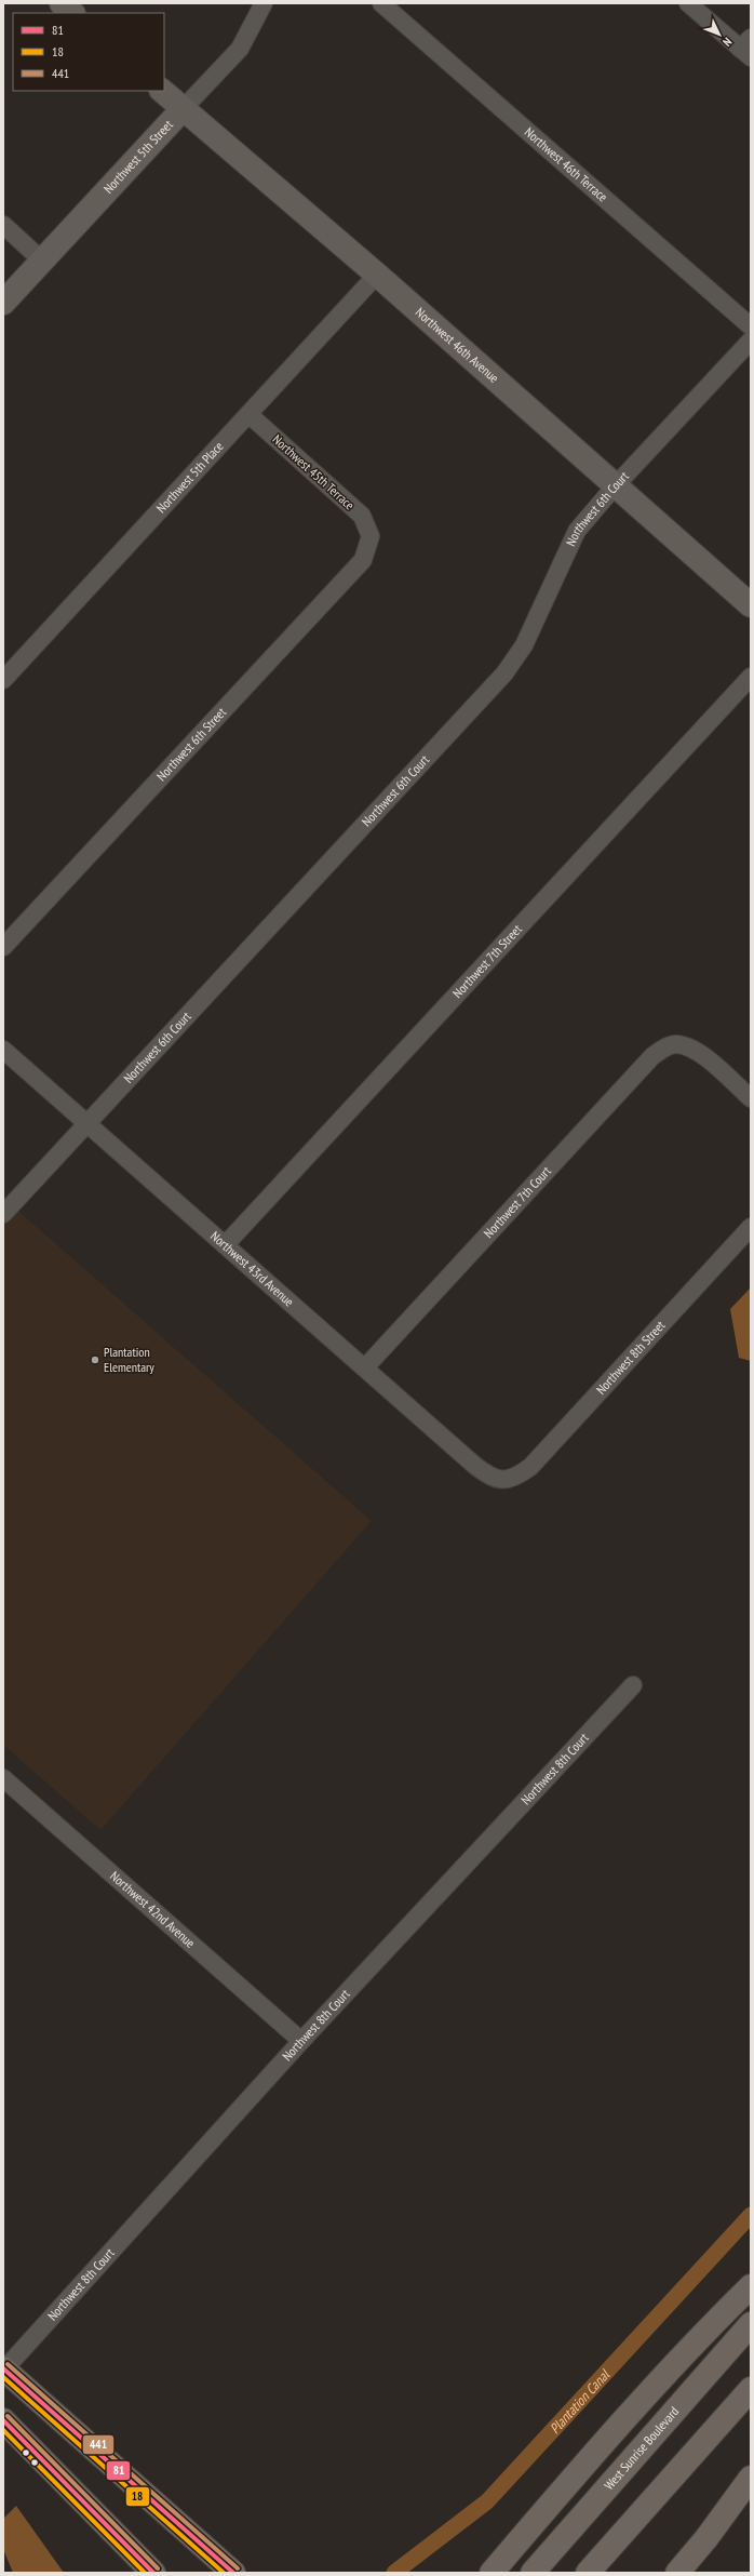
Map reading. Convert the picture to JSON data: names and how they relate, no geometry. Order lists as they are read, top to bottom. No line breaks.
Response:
{"streets":{"main road":["West Sunrise Boulevard"],"street":["Northwest 5th Street","Northwest 46th Terrace","Northwest 46th Avenue","Northwest 45th Terrace","Northwest 5th Place","Northwest 6th Court","Northwest 6th Street","Northwest 7th Street","Northwest 7th Court","Northwest 43rd Avenue","Northwest 8th Street","Northwest 8th Court","Northwest 42nd Avenue"]},"crossings":[["Northwest 5th Street","Northwest 46th Avenue"],["Northwest 46th Avenue","Northwest 5th Place"],["Northwest 46th Avenue","Northwest 6th Court"],["Northwest 45th Terrace","Northwest 5th Place"],["Northwest 45th Terrace","Northwest 6th Street"],["Northwest 6th Court","Northwest 43rd Avenue"],["Northwest 7th Street","Northwest 43rd Avenue"],["Northwest 7th Court","Northwest 43rd Avenue"],["Northwest 43rd Avenue","Northwest 8th Street"],["Northwest 8th Court","Northwest 42nd Avenue"]],"water":["Plantation Canal"],"places":["Plantation Elementary"],"lines":["transit line 441","transit line 81","transit line 18"],"legend":["81","18","441"],"north":"bottom right"}
